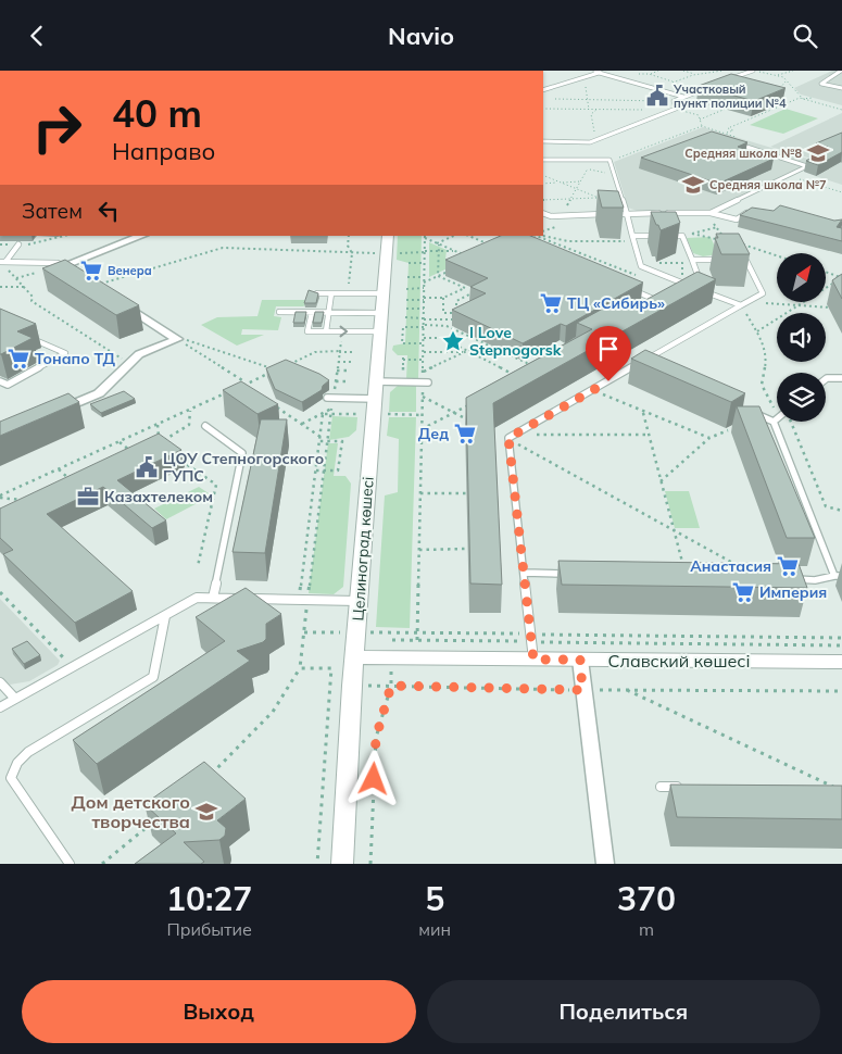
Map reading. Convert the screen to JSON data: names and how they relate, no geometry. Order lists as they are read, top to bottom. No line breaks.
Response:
{"streets":{"street":["Целиноград көшесі","Славский көшесі"]},"crossings":[["Целиноград көшесі","Славский көшесі"]],"places":{"public building":["Участковый пункт полиции №4","ЦОУ Степногорского ГУПС"],"school or university":["Средняя школа №8","Средняя школа №7","Дом детского творчества"],"supermarket":["Венера","ТЦ «Сибирь»","Тонапо ТД","Дед","Анастасия","Империя"],"place":["I Love Stepnogorsk"],"office":["Казахтелеком"]},"north":"top right","page":{"header":"Navio","turn":["40 m","Направо"],"then":"Затем","eta":["10:27","Прибытие","5","мин","370","m"],"buttons":["Выход","Поделиться"]}}
